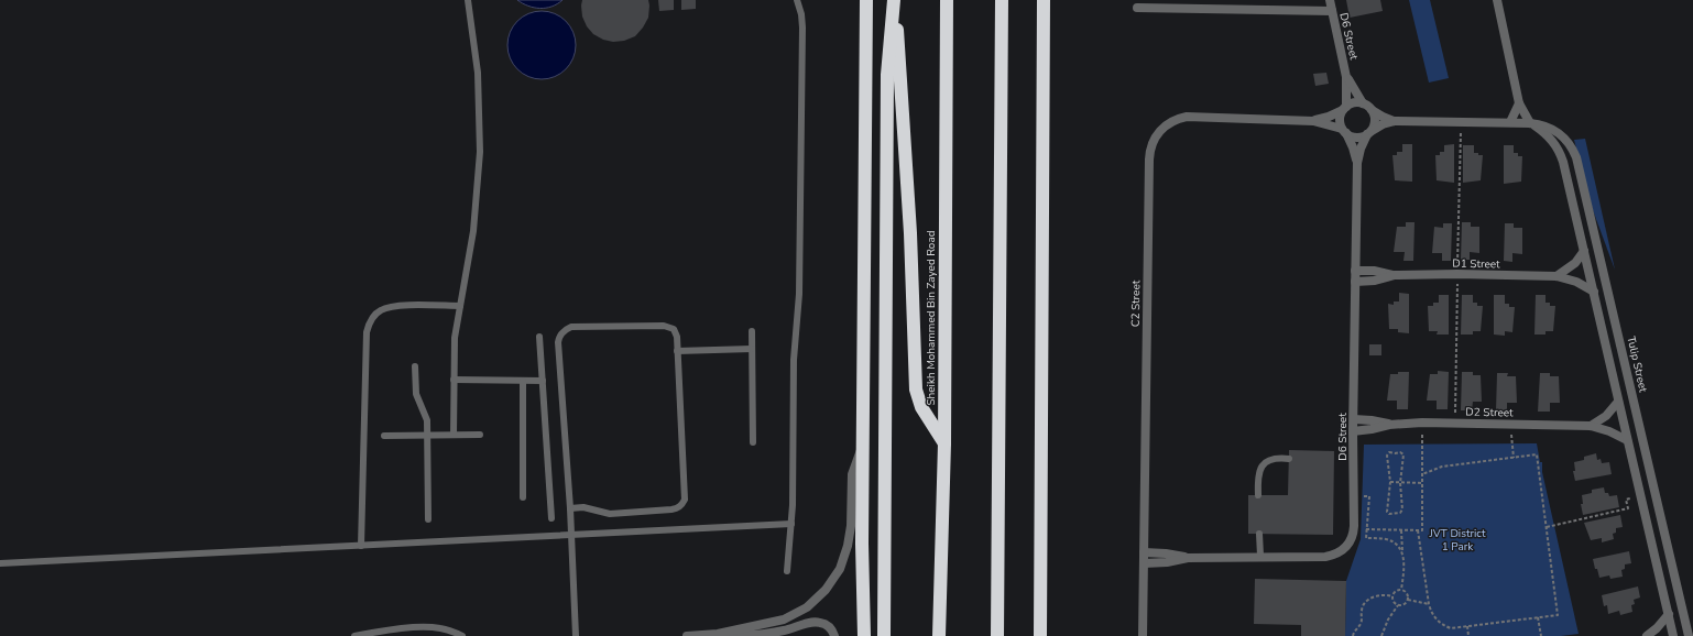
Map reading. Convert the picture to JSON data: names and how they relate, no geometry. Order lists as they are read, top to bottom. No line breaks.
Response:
{"streets":{"highway":["Sheikh Mohammed Bin Zayed Road"],"street":["D6 Street","D1 Street","C2 Street","Tulip Street","D2 Street"]},"crossings":[["D6 Street","D1 Street"],["D6 Street","C2 Street"],["D6 Street","Tulip Street"],["D6 Street","D2 Street"],["C2 Street","Tulip Street"]],"parks":["JVT District 1 Park"]}
